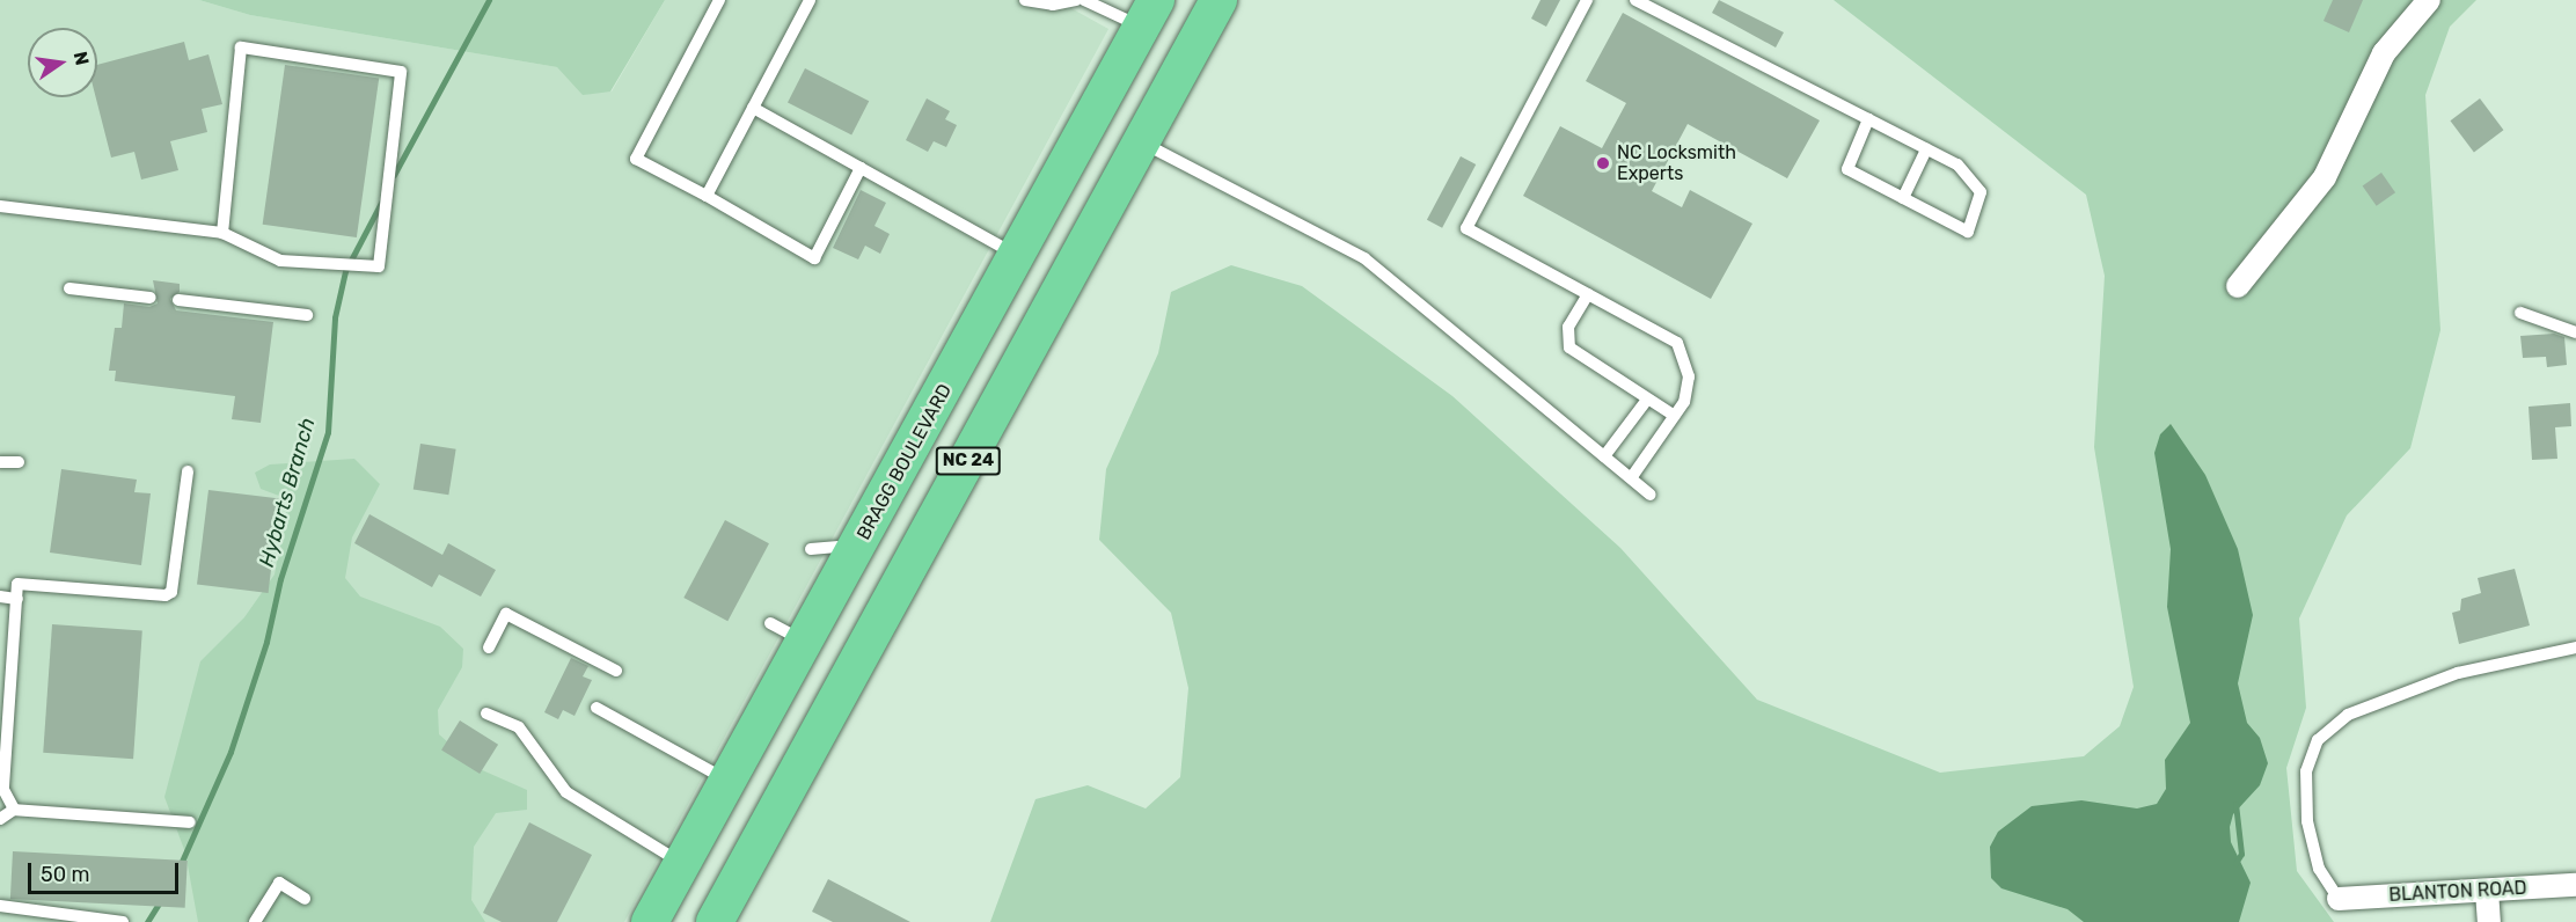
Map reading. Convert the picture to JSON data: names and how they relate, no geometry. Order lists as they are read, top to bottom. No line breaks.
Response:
{"streets":{"main road":["NC 24","BRAGG BOULEVARD"],"street":["BLANTON ROAD"]},"water":["Hybarts Branch"],"places":["NC Locksmith Experts"],"scale_bar":"50 m","north":"right"}
